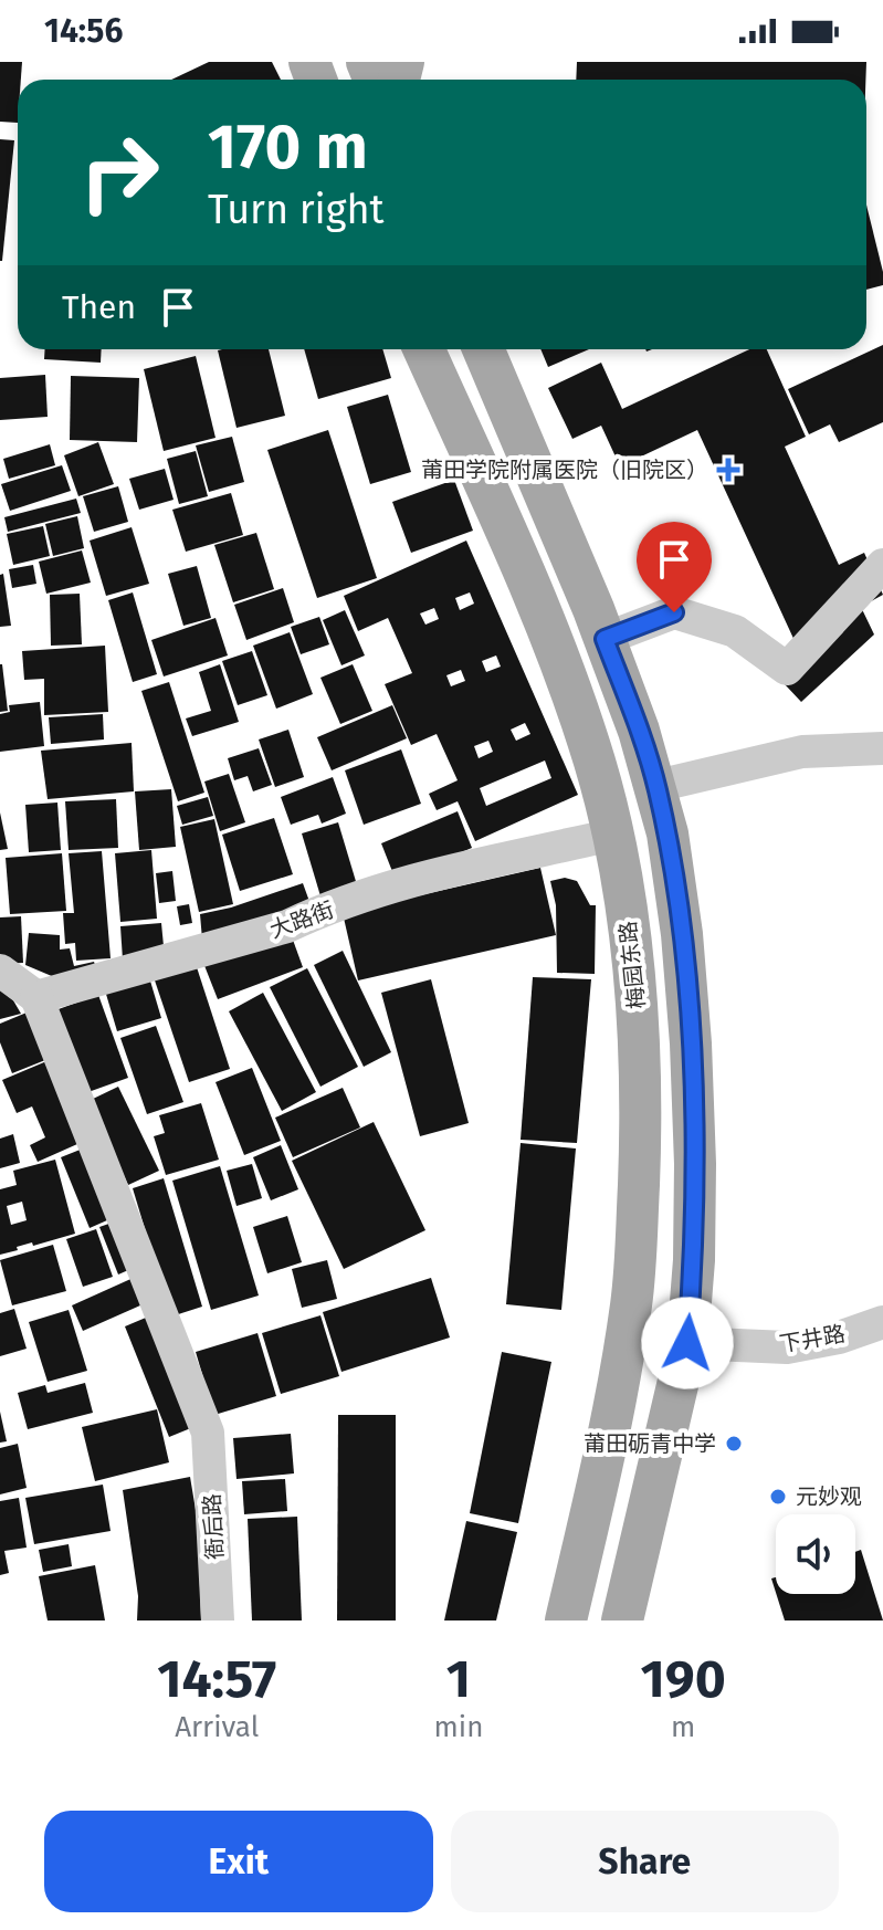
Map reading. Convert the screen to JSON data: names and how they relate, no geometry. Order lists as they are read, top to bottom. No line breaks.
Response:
{"streets":{"main road":["梅园东路"],"street":["大路街","下井路","衙后路"]},"crossings":[["大路街","梅园东路"],["大路街","衙后路"]],"places":{"health":["莆田学院附属医院（旧院区）"],"other":["莆田砺青中学","元妙观"]},"page":{"status":"14:56","turn":["170 m","Turn right"],"then":"Then","eta":["14:57","Arrival","1","min","190","m"],"buttons":["Exit","Share"]}}
